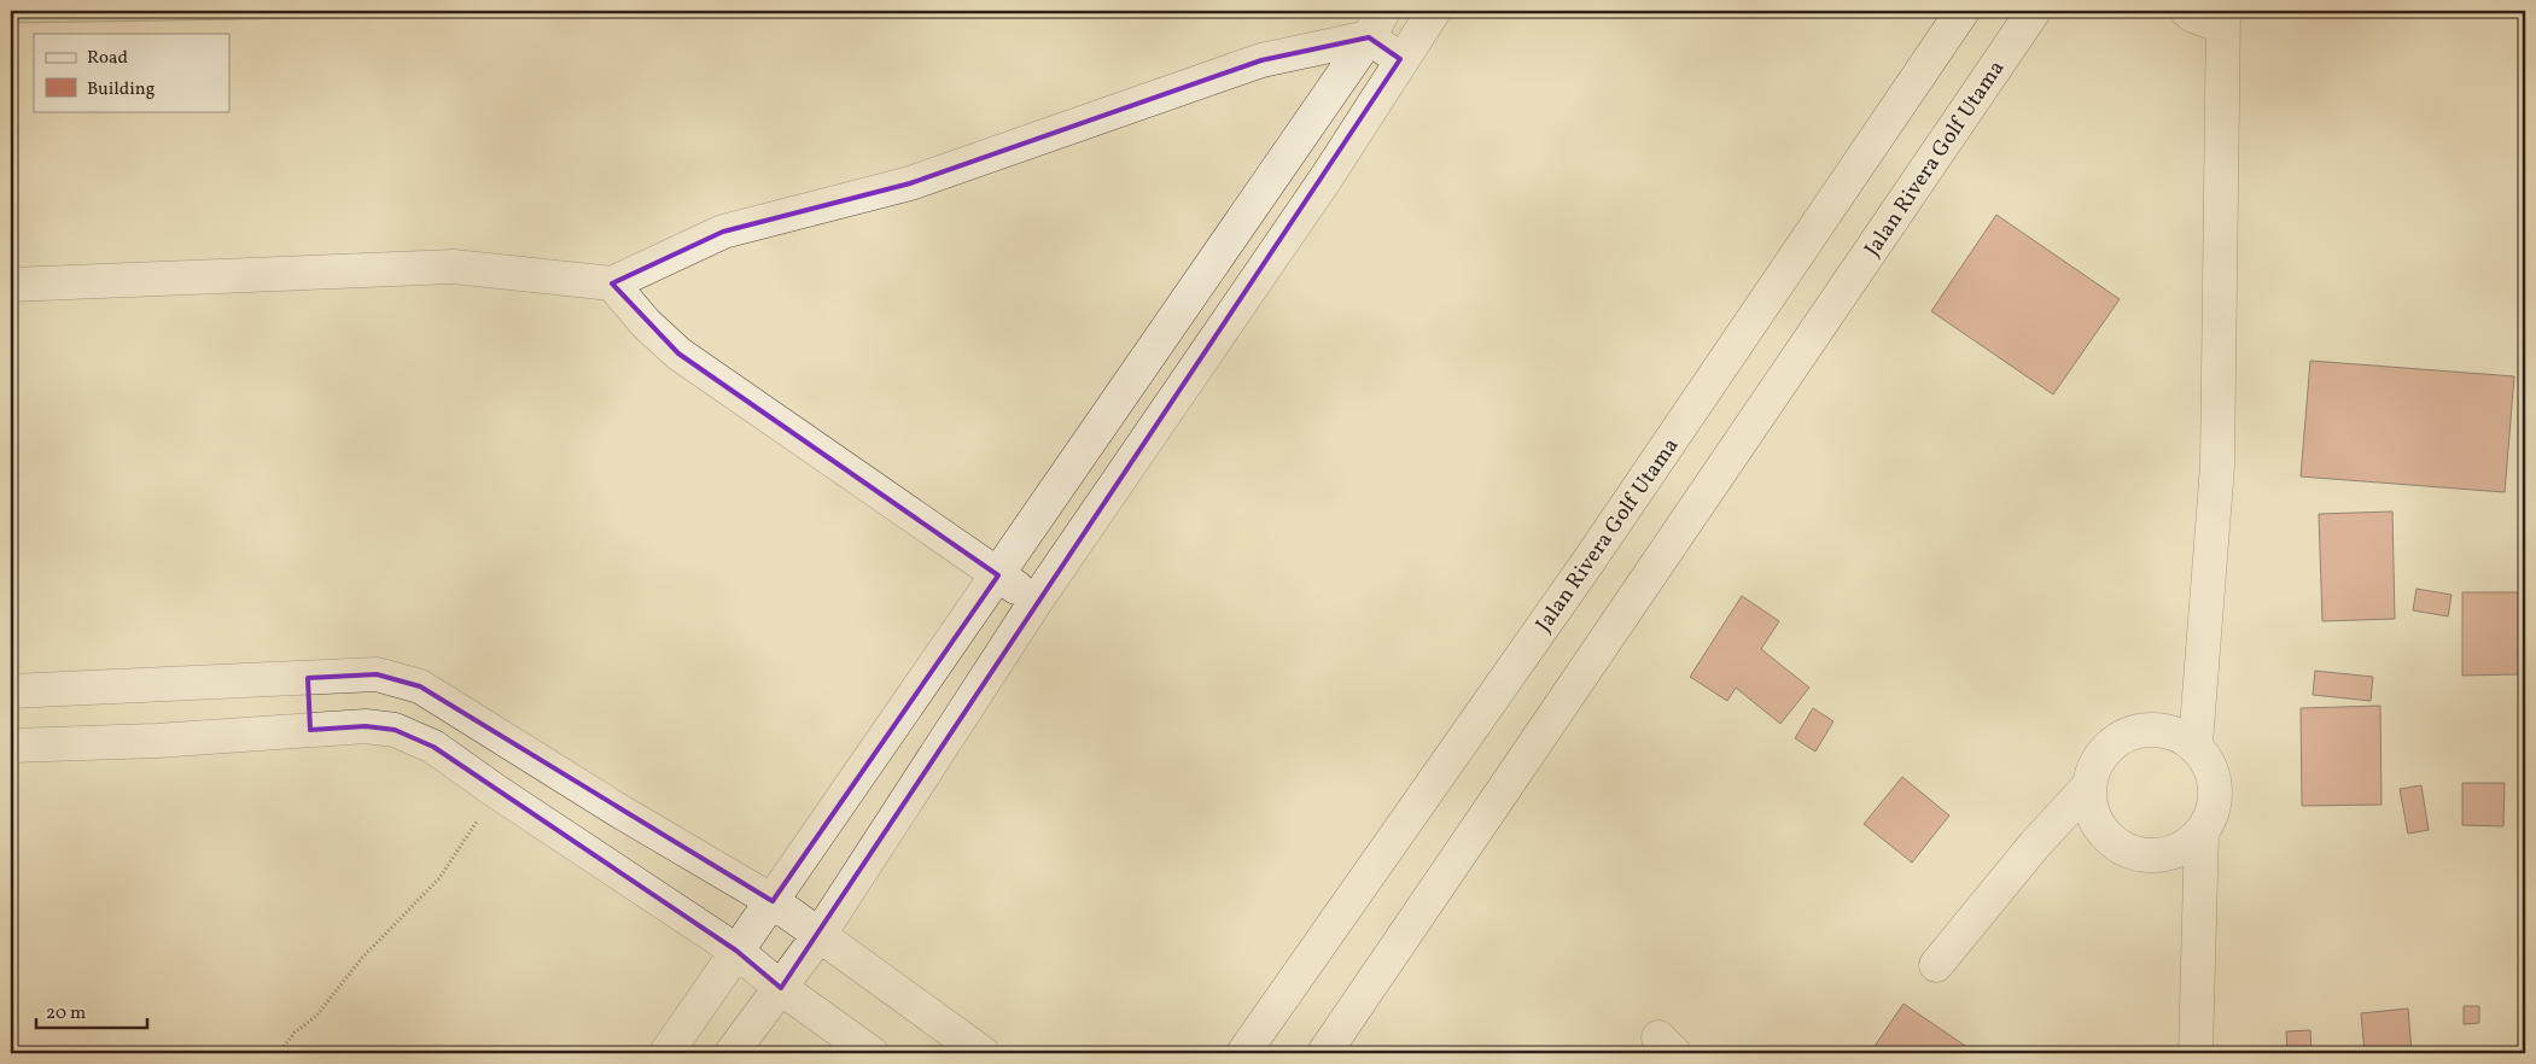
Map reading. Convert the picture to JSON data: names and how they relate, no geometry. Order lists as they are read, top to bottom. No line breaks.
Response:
{"streets":{"street":["Jalan Rivera Golf Utama"]},"legend":["Road","Building"],"scale_bar":"20 m"}
